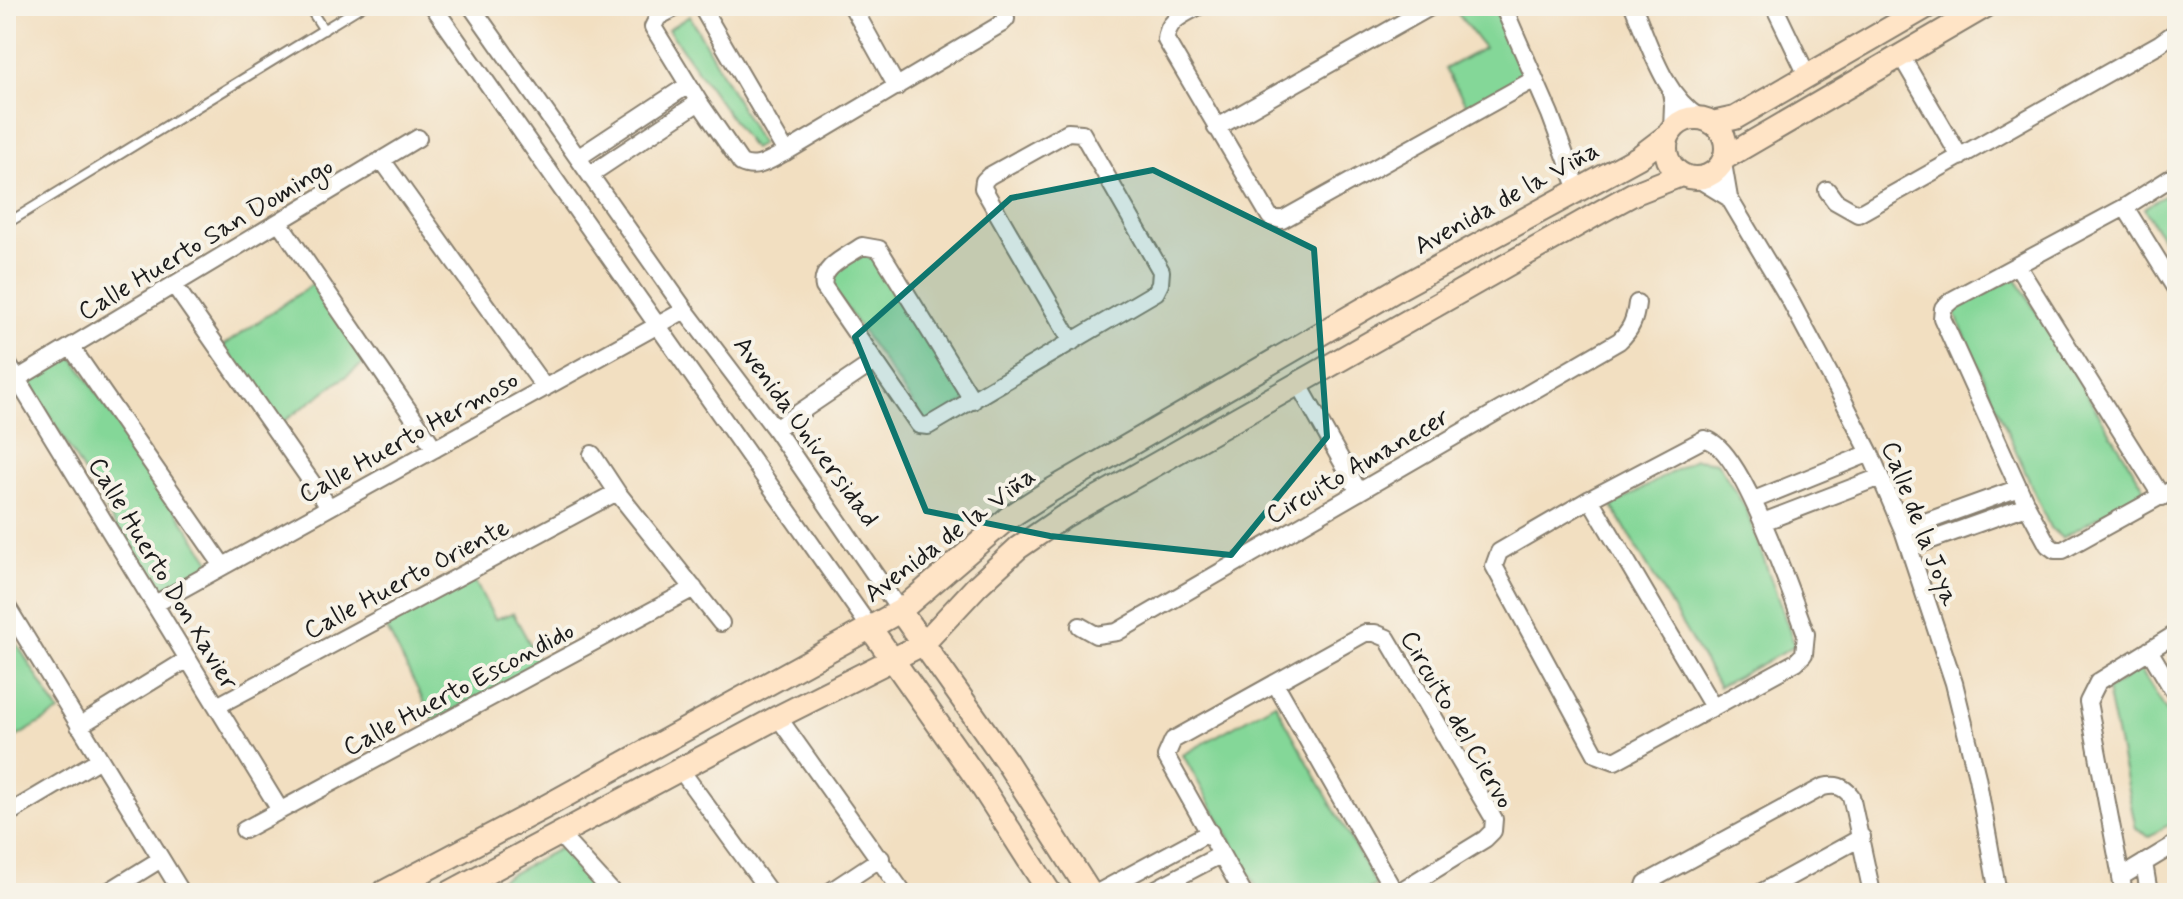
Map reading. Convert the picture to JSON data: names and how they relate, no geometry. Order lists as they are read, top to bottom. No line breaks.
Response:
{"streets":{"street":["Avenida de la Viña","Calle Huerto San Domingo","Avenida Universidad","Calle Huerto Hermoso","Circuito Amanecer","Calle de la Joya","Calle Huerto Don Xavier","Calle Huerto Oriente","Calle Huerto Escondido","Circuito del Ciervo"]},"crossings":[["Avenida de la Viña","Avenida Universidad"],["Avenida de la Viña","Calle de la Joya"],["Calle Huerto San Domingo","Calle Huerto Don Xavier"],["Avenida Universidad","Calle Huerto Hermoso"],["Calle Huerto Hermoso","Calle Huerto Don Xavier"],["Calle Huerto Don Xavier","Calle Huerto Oriente"],["Calle Huerto Don Xavier","Calle Huerto Escondido"]]}
